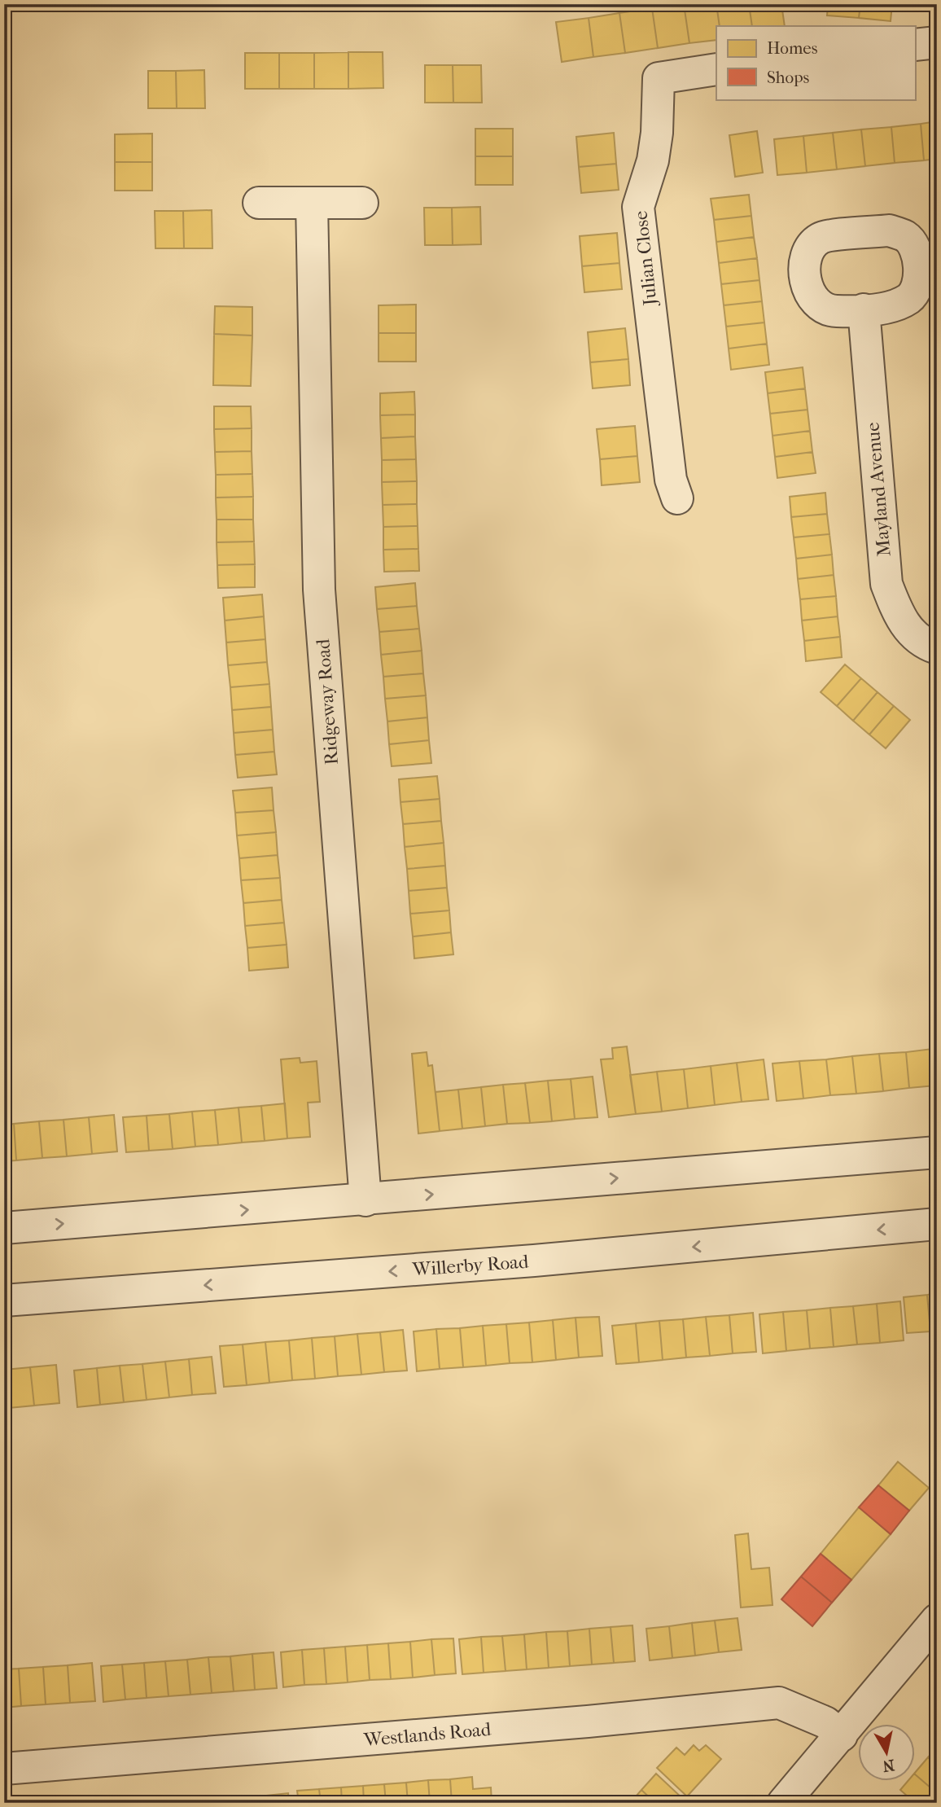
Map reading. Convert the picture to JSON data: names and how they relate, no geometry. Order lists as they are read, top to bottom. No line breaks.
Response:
{"streets":{"street":["Julian Close","Mayland Avenue","Ridgeway Road","Willerby Road","Westlands Road"]},"legend":["Homes","Shops"],"north":"bottom"}
